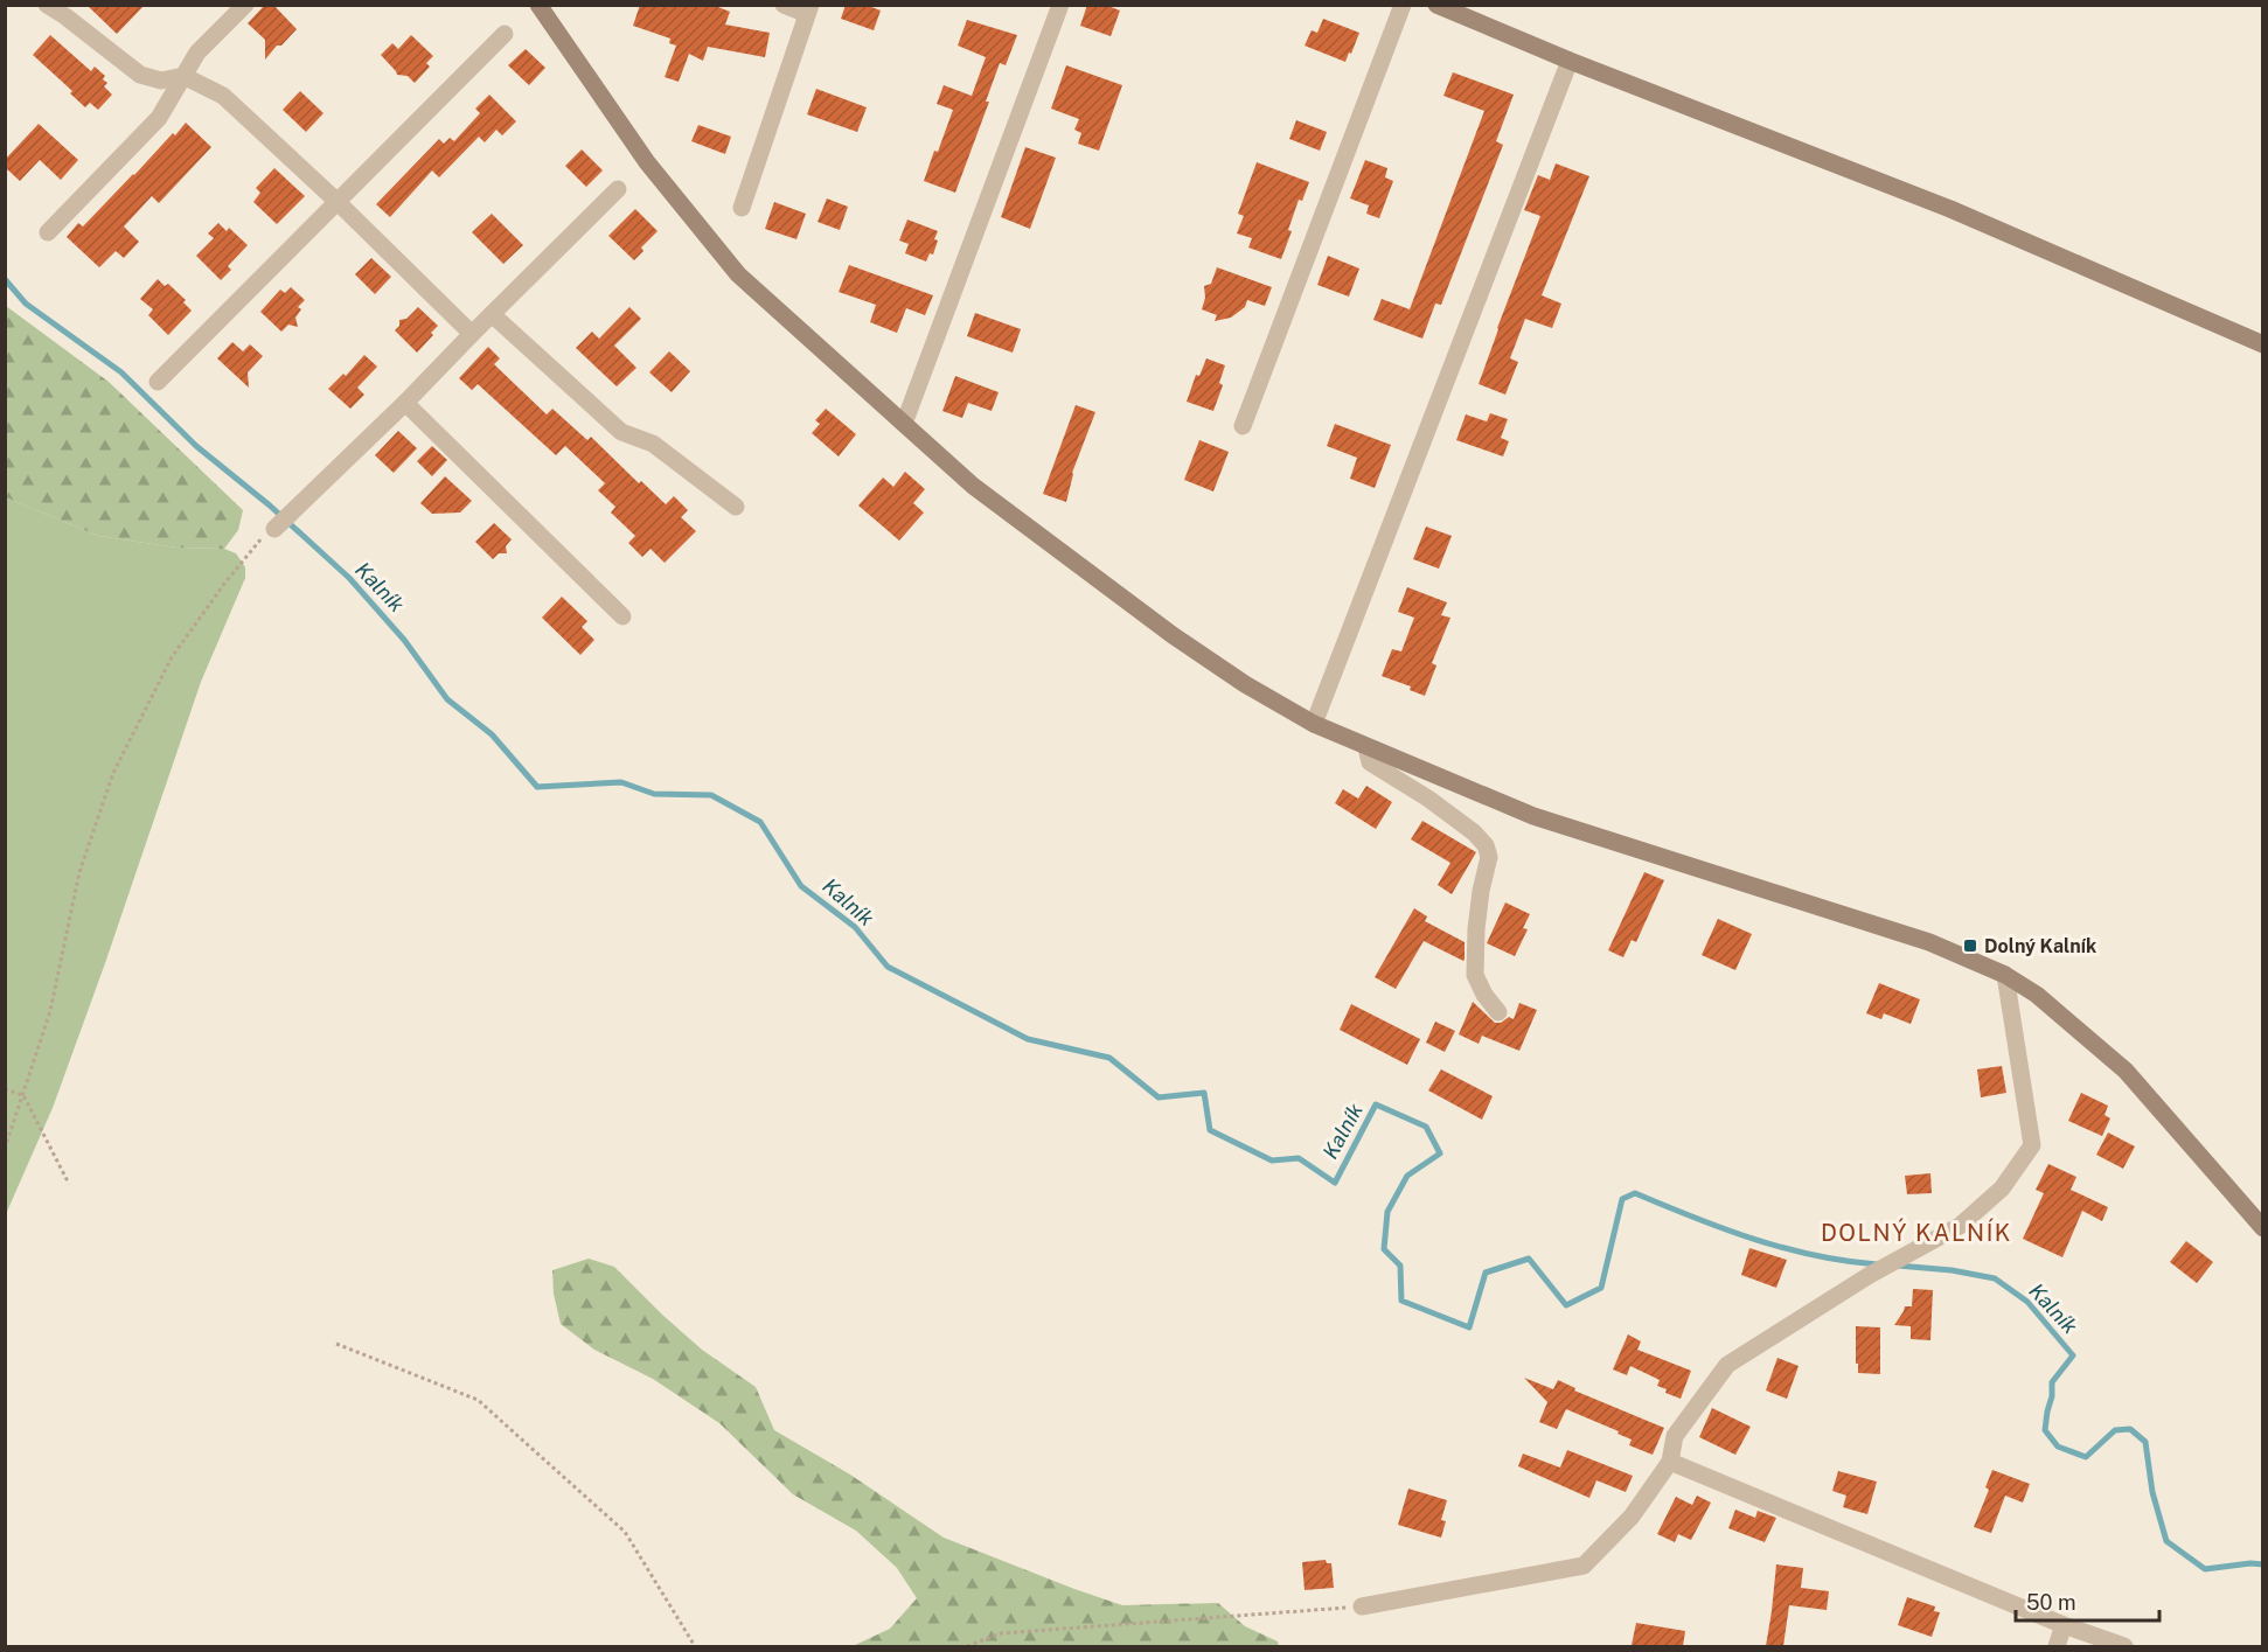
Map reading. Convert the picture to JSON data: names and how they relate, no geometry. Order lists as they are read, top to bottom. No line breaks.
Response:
{"districts":["DOLNÝ KALNÍK"],"water":["Kalník"],"places":{"transit":["Dolný Kalník"]},"scale_bar":"50 m"}
